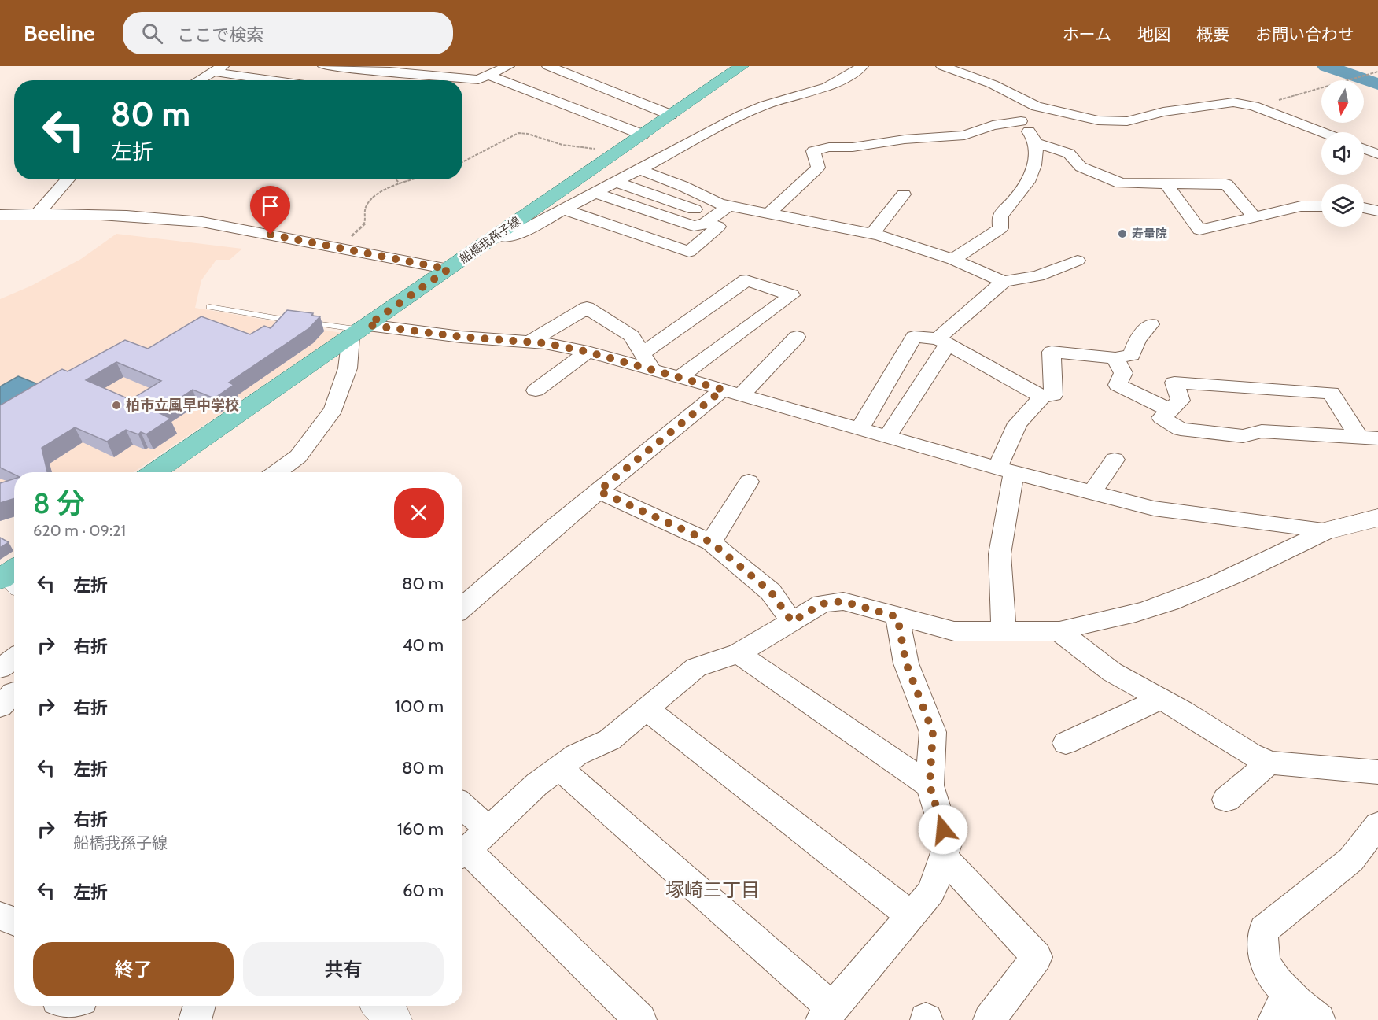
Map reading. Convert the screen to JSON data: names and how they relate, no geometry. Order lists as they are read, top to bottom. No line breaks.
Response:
{"streets":{"main road":["船橋我孫子線"]},"districts":["塚崎三丁目"],"places":["寿量院","柏市立風早中学校"],"north":"bottom","page":{"header":"Beeline","search":"ここで検索","nav":["ホーム","地図","概要","お問い合わせ"],"turn":["80 m","左折"],"heading":["8 分","620 m · 09:21"],"list":[{"name":"左折","value":"80 m"},{"name":"右折","value":"40 m"},{"name":"右折","value":"100 m"},{"name":"左折","value":"80 m"},{"name":"右折","note":"船橋我孫子線","value":"160 m"},{"name":"左折","value":"60 m"}],"buttons":["終了","共有"]}}
